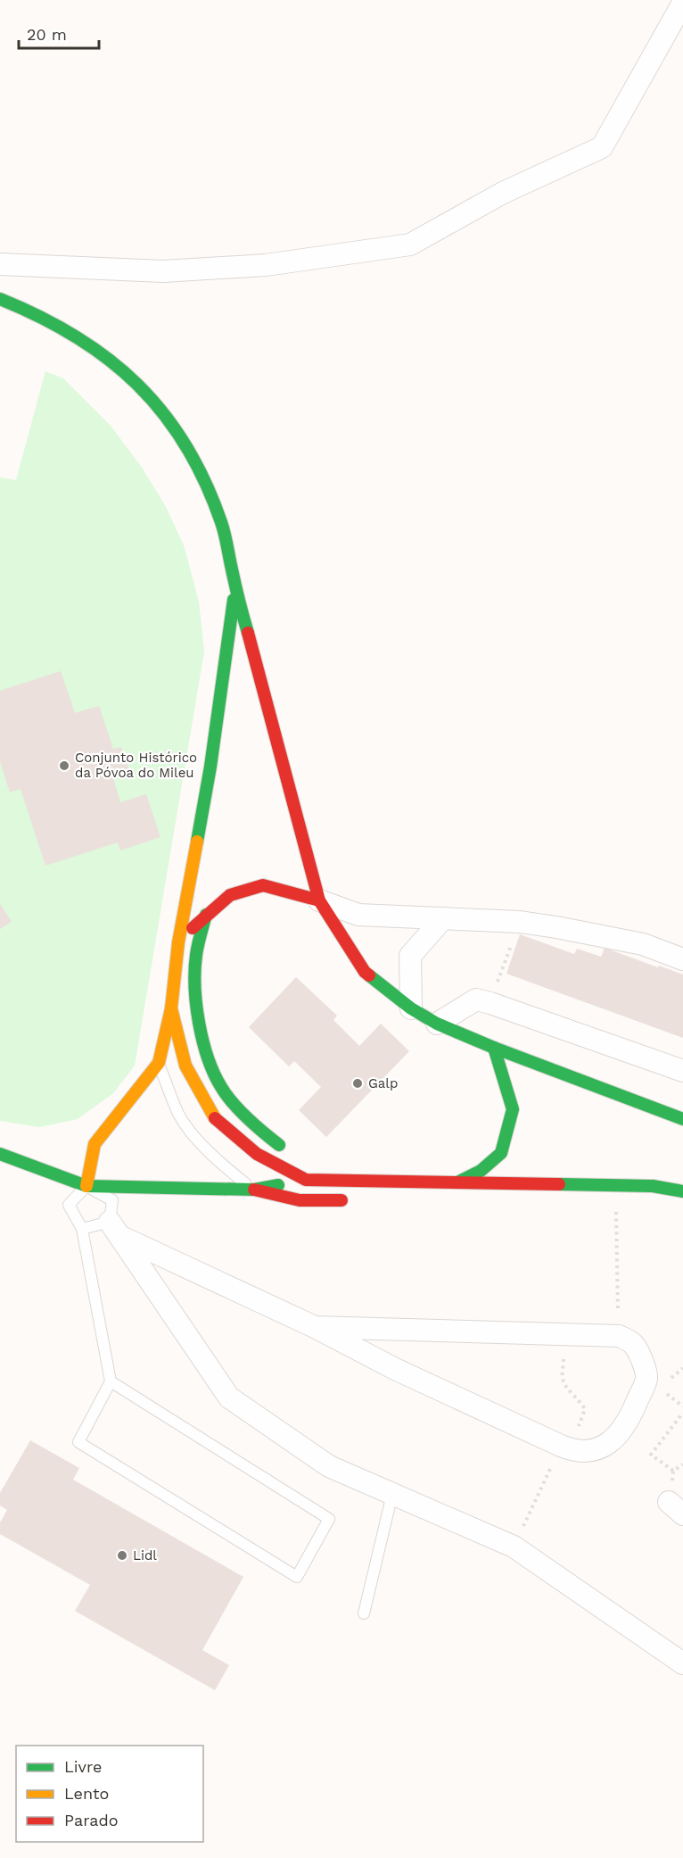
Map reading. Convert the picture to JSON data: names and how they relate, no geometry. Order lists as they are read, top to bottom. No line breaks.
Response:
{"places":["Conjunto Histórico da Póvoa do Mileu","Galp","Lidl"],"legend":["Livre","Lento","Parado"],"scale_bar":"20 m"}
